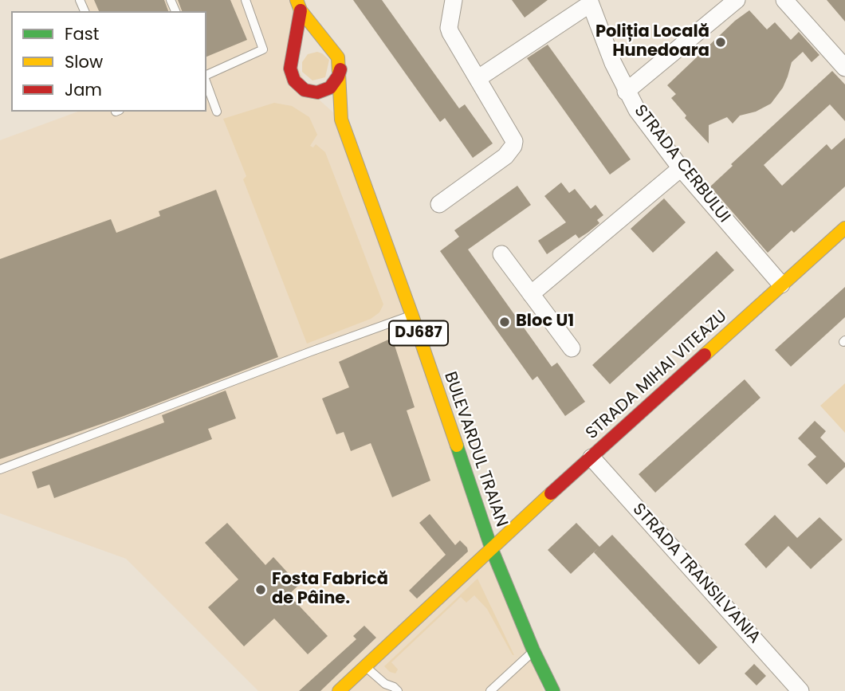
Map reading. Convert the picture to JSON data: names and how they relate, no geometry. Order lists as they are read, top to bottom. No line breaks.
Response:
{"streets":{"main road":["DJ687","STRADA MIHAI VITEAZU","BULEVARDUL TRAIAN"],"street":["STRADA CERBULUI","STRADA TRANSILVANIA"]},"crossings":[["STRADA CERBULUI","STRADA MIHAI VITEAZU"],["STRADA MIHAI VITEAZU","BULEVARDUL TRAIAN"],["STRADA MIHAI VITEAZU","STRADA TRANSILVANIA"]],"places":["Poliția Locală Hunedoara","Bloc U1","Fosta Fabrică de Pâine."],"legend":["Fast","Slow","Jam"]}
